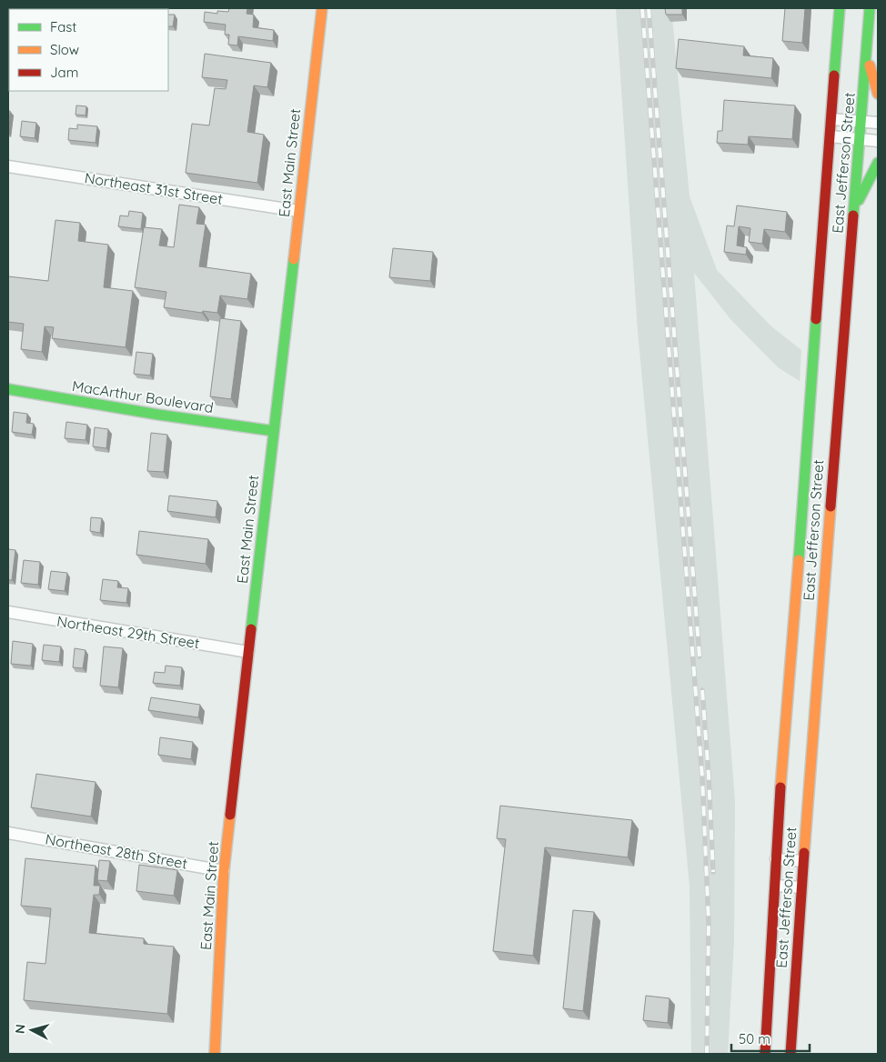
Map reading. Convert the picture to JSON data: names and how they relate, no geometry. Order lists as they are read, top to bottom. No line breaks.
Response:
{"streets":{"main road":["East Main Street","East Jefferson Street","MacArthur Boulevard"],"street":["Northeast 31st Street","Northeast 29th Street","Northeast 28th Street"]},"crossings":[["East Main Street","Northeast 31st Street"],["East Main Street","MacArthur Boulevard"],["East Main Street","Northeast 29th Street"],["East Main Street","Northeast 28th Street"]],"legend":["Fast","Slow","Jam"],"scale_bar":"50 m","north":"left"}
